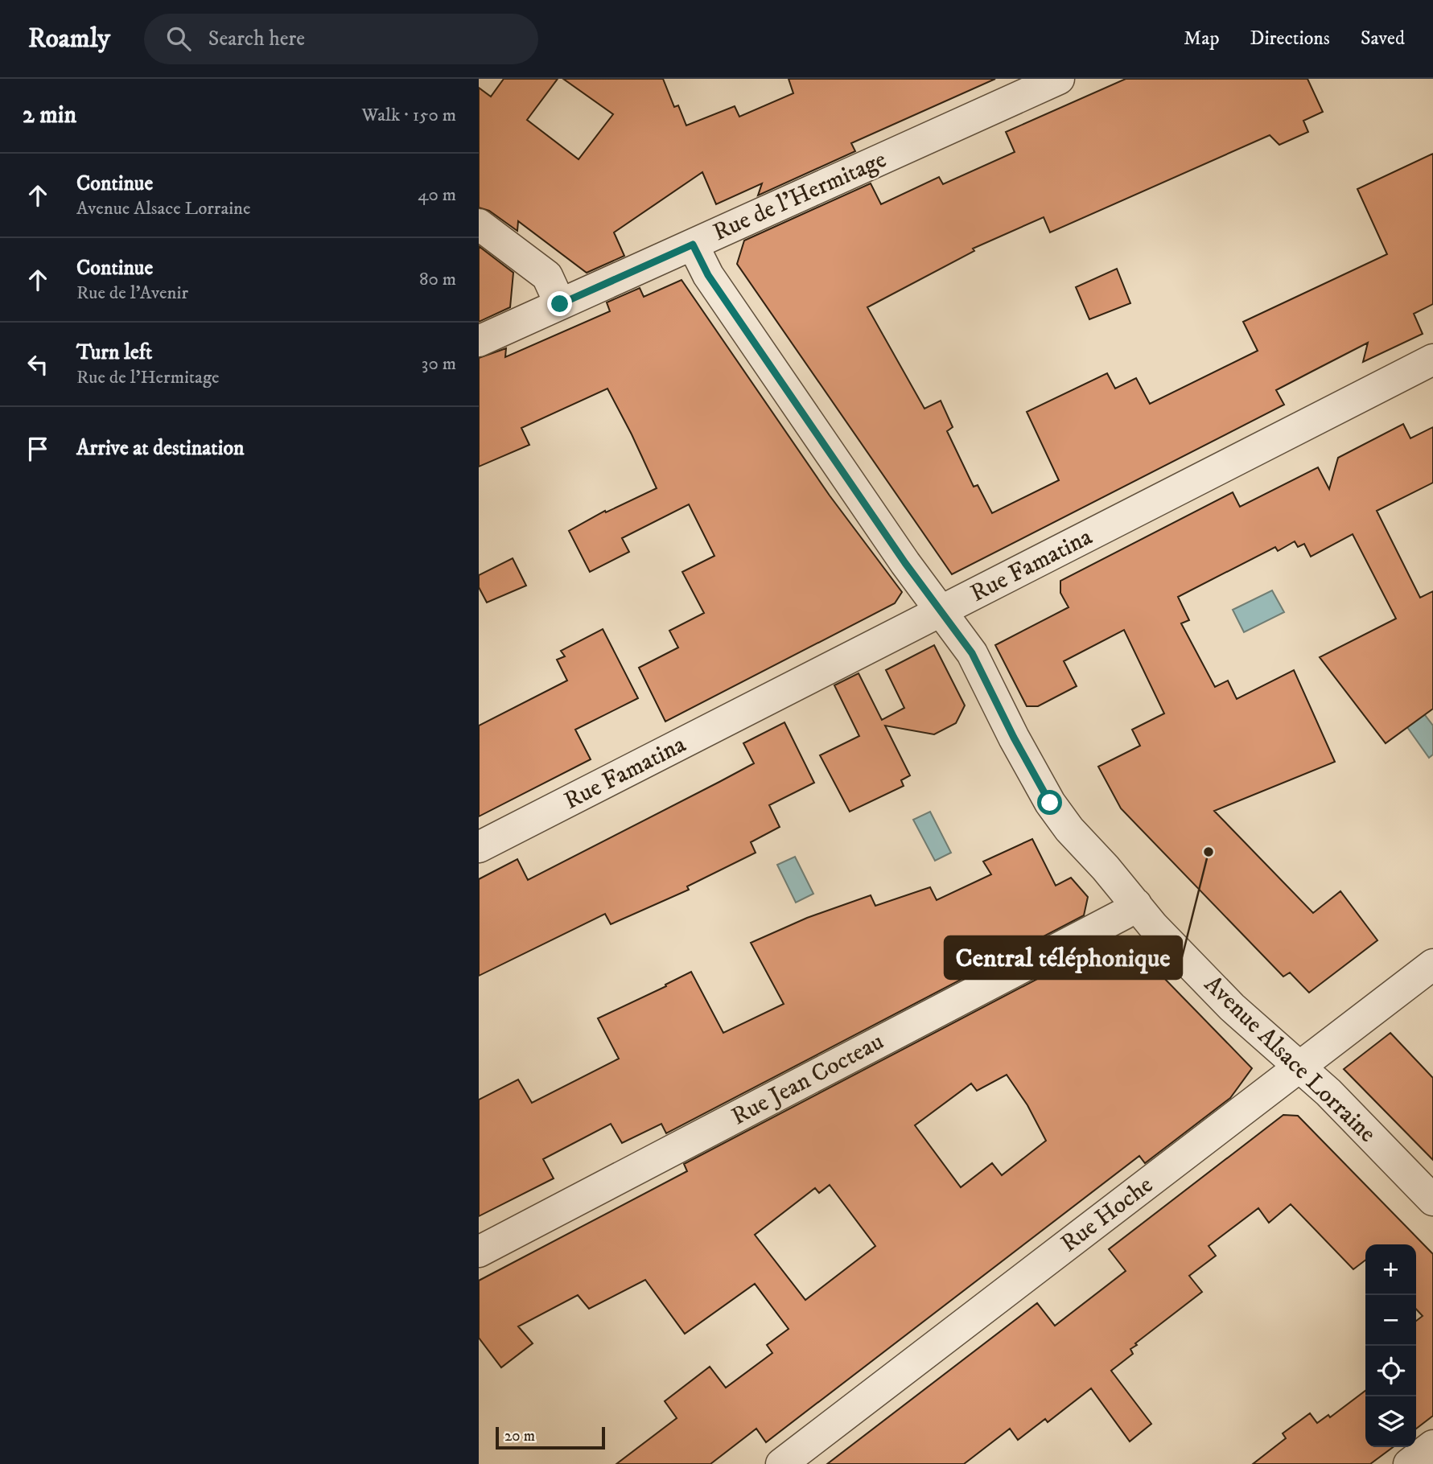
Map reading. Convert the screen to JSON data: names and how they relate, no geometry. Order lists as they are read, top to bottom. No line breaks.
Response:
{"streets":{"street":["Rue de l'Hermitage","Rue Famatina","Avenue Alsace Lorraine","Rue Jean Cocteau","Rue Hoche"]},"crossings":[["Rue de l'Hermitage","Avenue Alsace Lorraine"],["Rue Famatina","Avenue Alsace Lorraine"],["Avenue Alsace Lorraine","Rue Jean Cocteau"],["Avenue Alsace Lorraine","Rue Hoche"]],"places":["Central téléphonique"],"scale_bar":"20 m","page":{"header":"Roamly","search":"Search here","nav":["Map","Directions","Saved"],"heading":["2 min","Walk · 150 m"],"list":[["Continue","Avenue Alsace Lorraine","40 m"],["Continue","Rue de l'Avenir","80 m"],["Turn left","Rue de l'Hermitage","30 m"],"Arrive at destination"],"map_buttons":["+","−"],"scale":"20 m"}}
